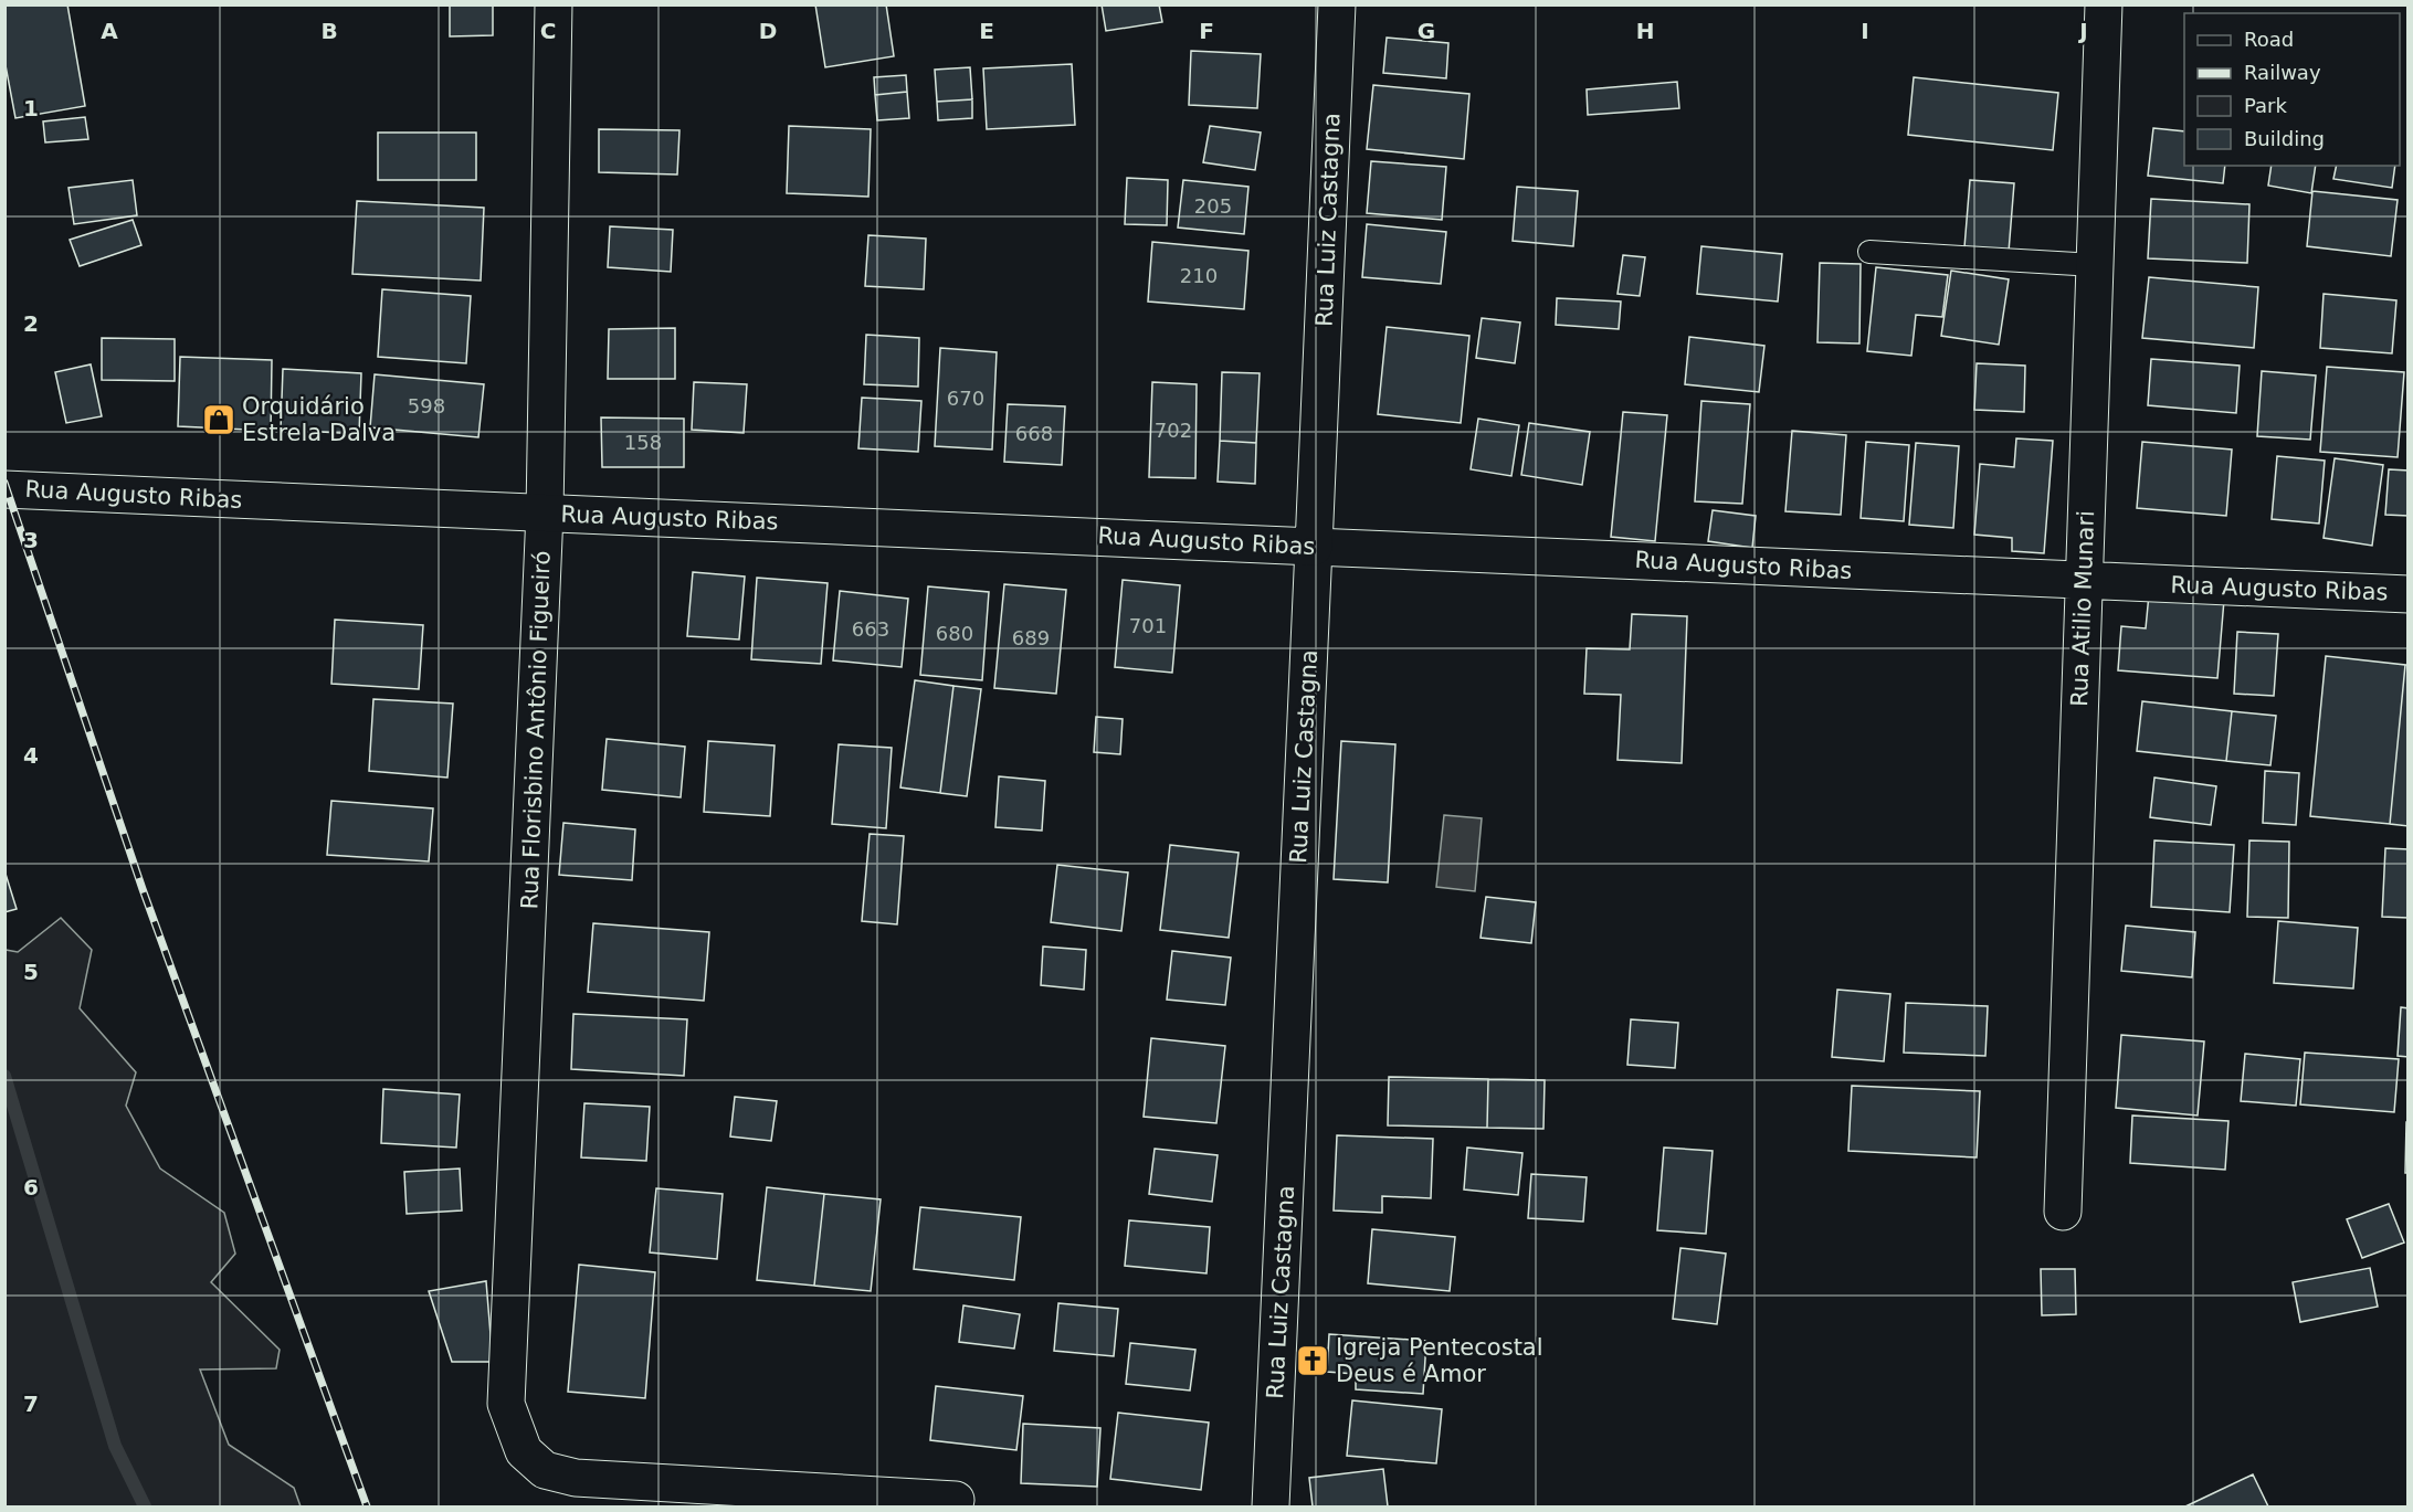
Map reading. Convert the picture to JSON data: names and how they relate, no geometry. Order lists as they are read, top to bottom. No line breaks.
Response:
{"streets":{"street":["Rua Luiz Castagna","Rua Augusto Ribas","Rua Atilio Munari","Rua Florisbino Antônio Figueiró"]},"crossings":[["Rua Luiz Castagna","Rua Augusto Ribas"],["Rua Augusto Ribas","Rua Atilio Munari"],["Rua Augusto Ribas","Rua Florisbino Antônio Figueiró"]],"places":{"shop":["Orquidário Estrela Dalva"],"church":["Igreja Pentecostal Deus é Amor"]},"house_numbers":["205","210","670","598","702","668","158","701","663","680","689"],"legend":["Road","Railway","Park","Building"],"grid":{"columns":["A","B","C","D","E","F","G","H","I","J"],"rows":["1","2","3","4","5","6","7"]}}
